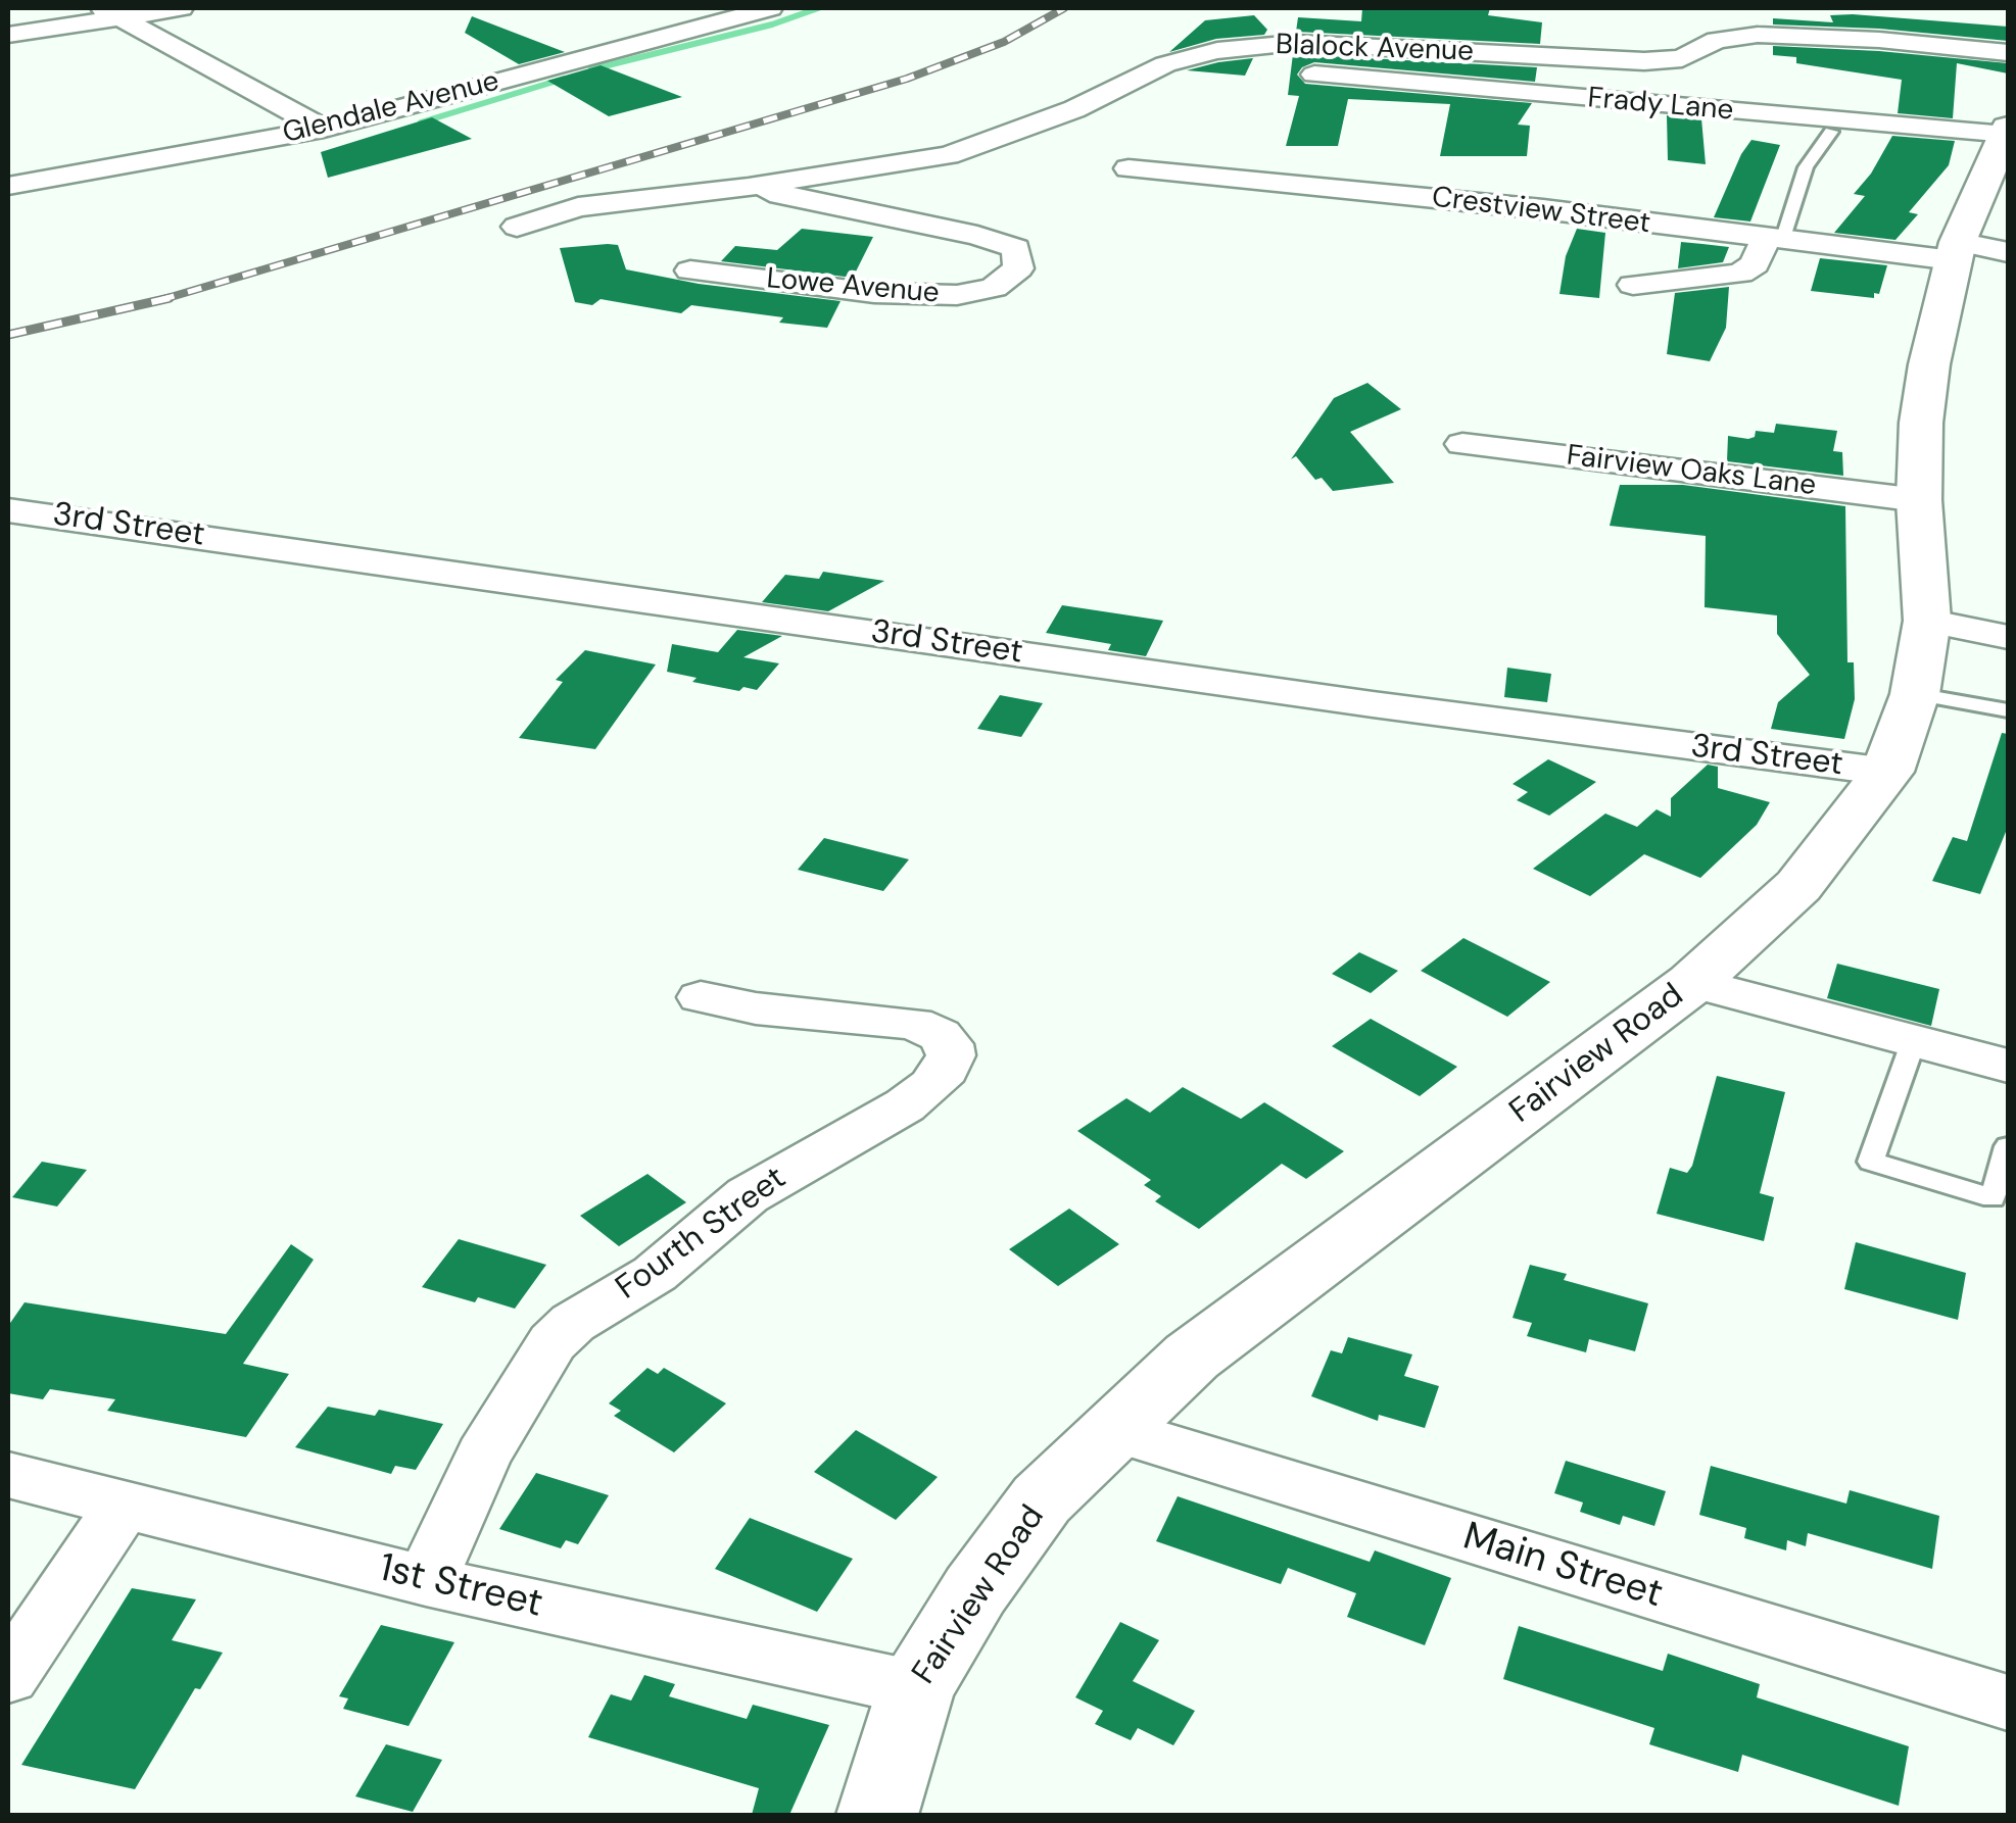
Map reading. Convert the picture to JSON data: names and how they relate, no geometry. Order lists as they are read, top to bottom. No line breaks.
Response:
{"streets":{"main road":["Fairview Road"],"street":["Blalock Avenue","Frady Lane","Glendale Avenue","Crestview Street","Lowe Avenue","Fairview Oaks Lane","3rd Street","Fourth Street","Main Street","1st Street"]},"crossings":[["Blalock Avenue","Lowe Avenue"],["Frady Lane","Fairview Road"],["Crestview Street","Fairview Road"],["Fairview Oaks Lane","Fairview Road"],["3rd Street","Fairview Road"],["Fairview Road","Main Street"],["Fairview Road","1st Street"],["Fourth Street","1st Street"]]}
